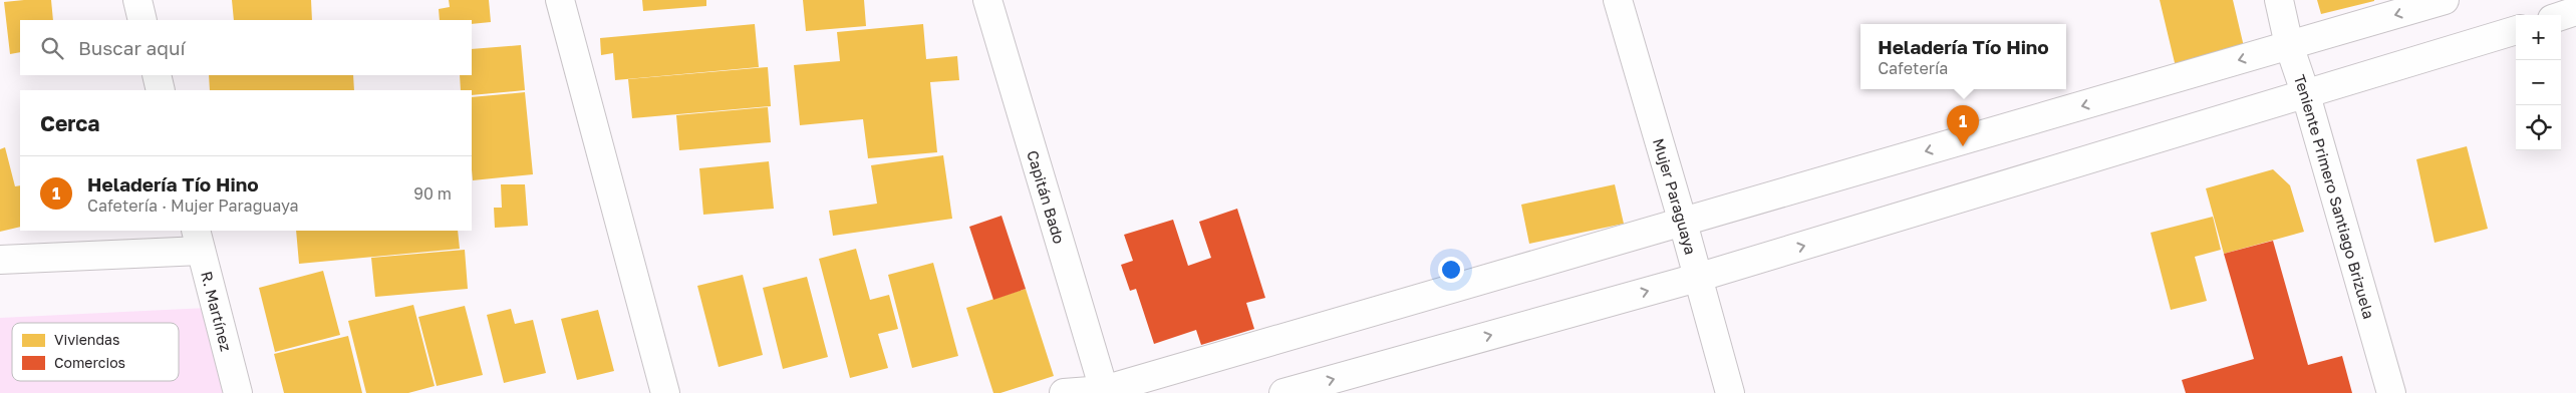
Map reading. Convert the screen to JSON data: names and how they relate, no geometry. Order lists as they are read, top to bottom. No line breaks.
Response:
{"streets":{"main road":["Capitán Bado","Mujer Paraguaya","Teniente Primero Santiago Brizuela","R. Martínez"]},"legend":["Viviendas","Comercios"],"page":{"map_buttons":["+","−"],"search":"Buscar aquí","popup":["Heladería Tío Hino","Cafetería"],"heading":"Cerca","pins":"1","list":[{"mark":"1","name":"Heladería Tío Hino","note":"Cafetería · Mujer Paraguaya","value":"90 m"}]}}
